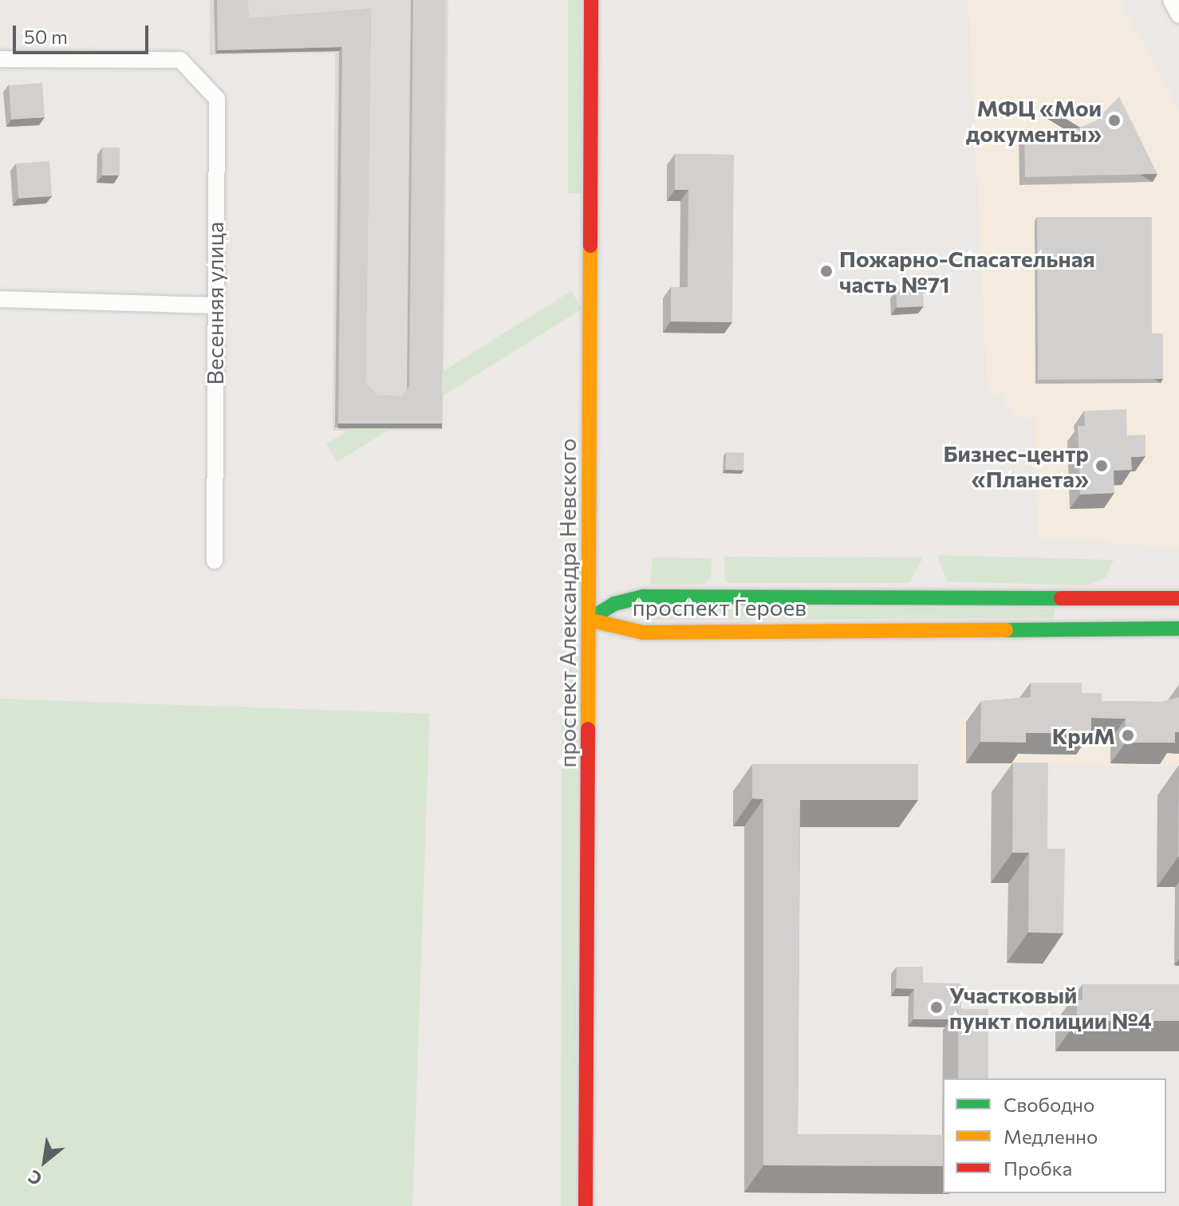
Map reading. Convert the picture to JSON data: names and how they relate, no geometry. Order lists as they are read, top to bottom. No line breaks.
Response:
{"streets":{"main road":["проспект Александра Невского","проспект Героев"],"street":["Весенняя улица"]},"crossings":[["проспект Александра Невского","проспект Героев"]],"places":["МФЦ «Мои документы»","Пожарно-Спасательная часть №71","Бизнес-центр «Планета»","КриМ","Участковый пункт полиции №4"],"legend":["Свободно","Медленно","Пробка"],"scale_bar":"50 m","north":"bottom left"}
